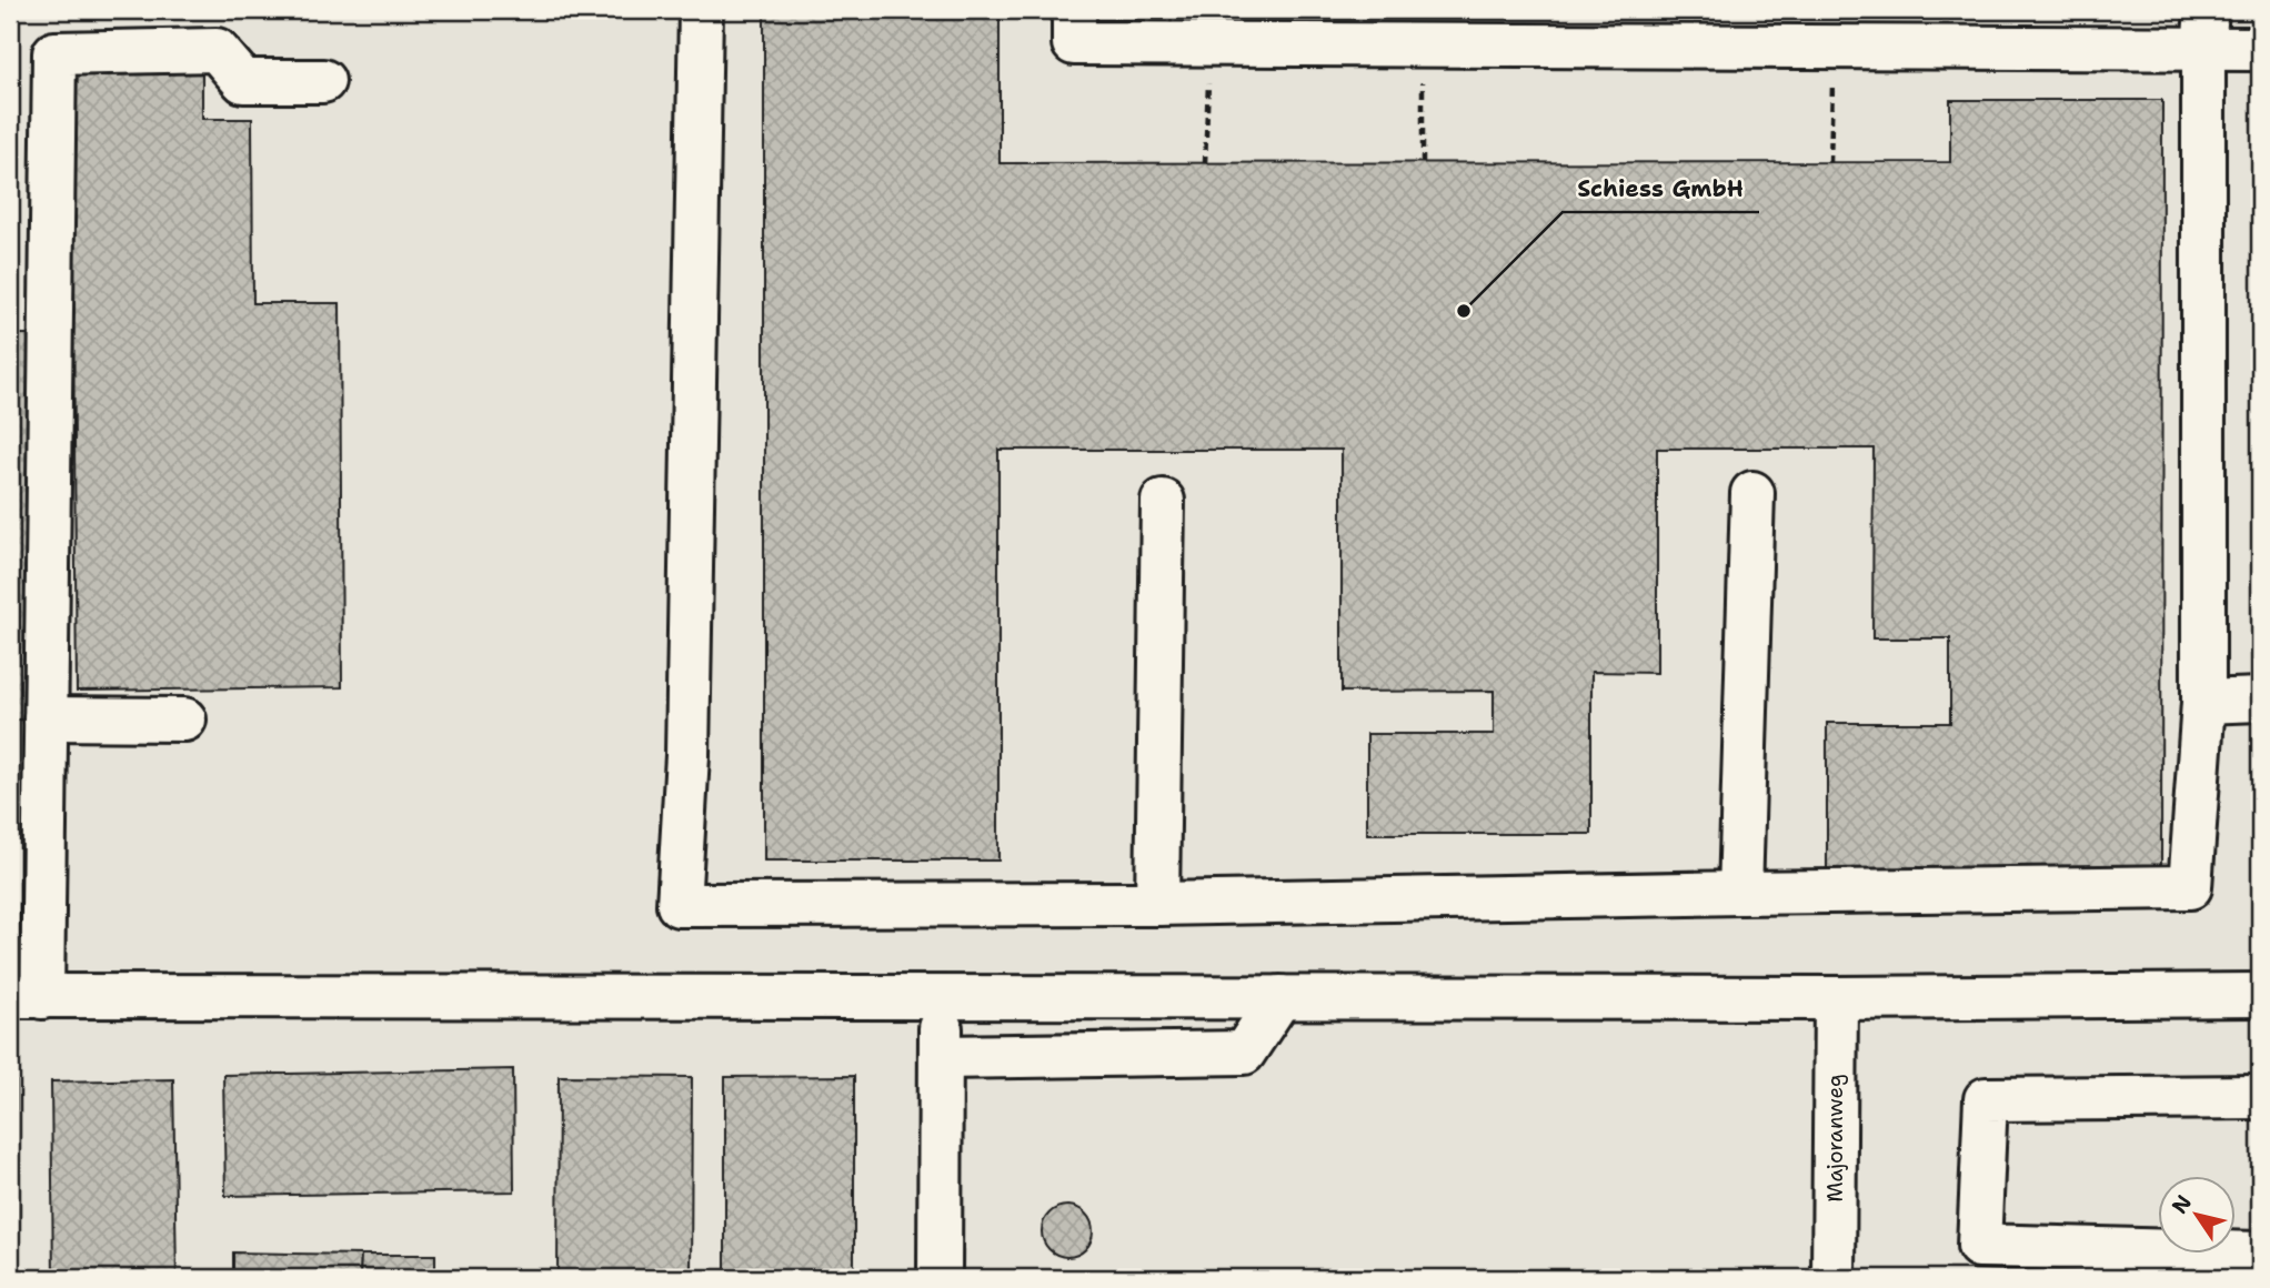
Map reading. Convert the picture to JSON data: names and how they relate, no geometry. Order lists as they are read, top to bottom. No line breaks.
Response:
{"streets":{"street":["Majoranweg"]},"places":["Schiess GmbH"],"north":"top left"}
